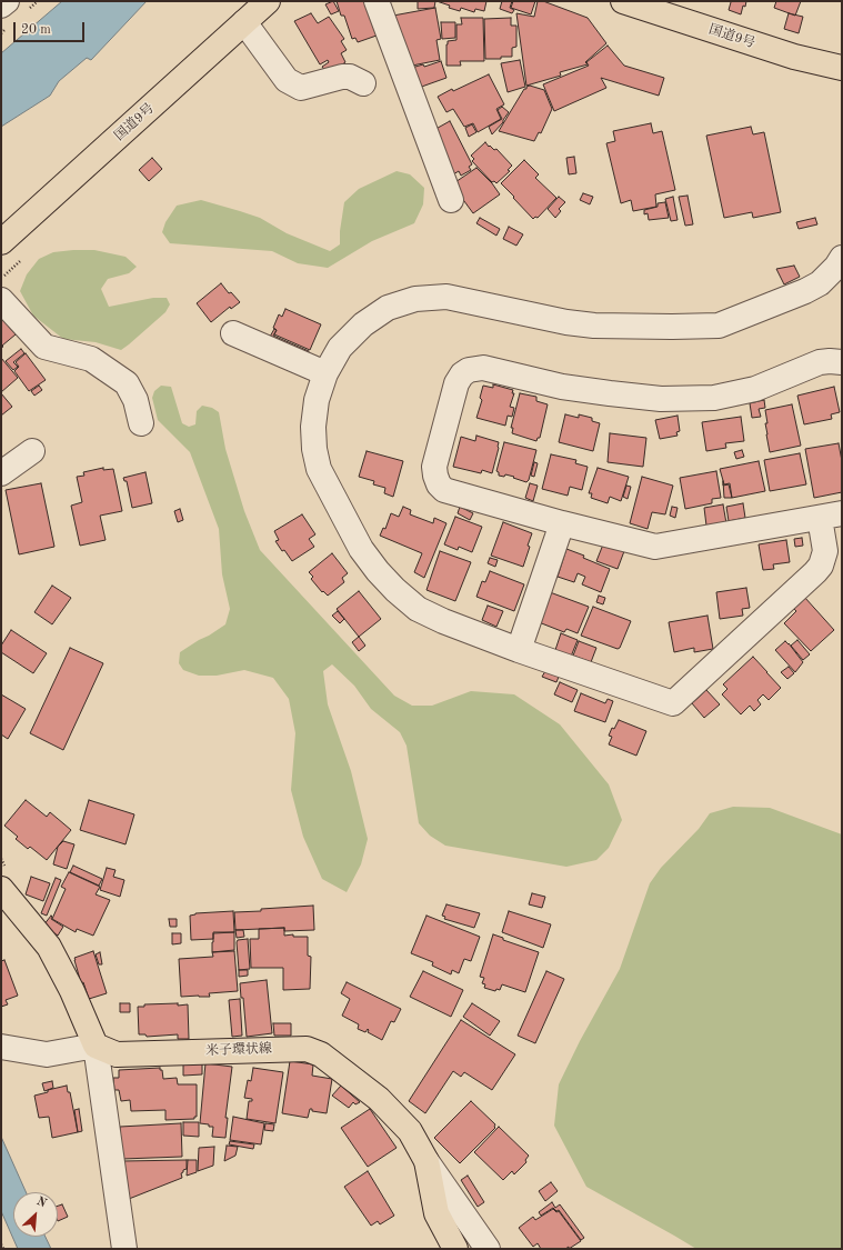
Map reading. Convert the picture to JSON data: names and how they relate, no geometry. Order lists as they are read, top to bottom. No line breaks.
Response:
{"streets":{"main road":["国道9号","米子環状線"]},"scale_bar":"20 m","north":"top right"}
